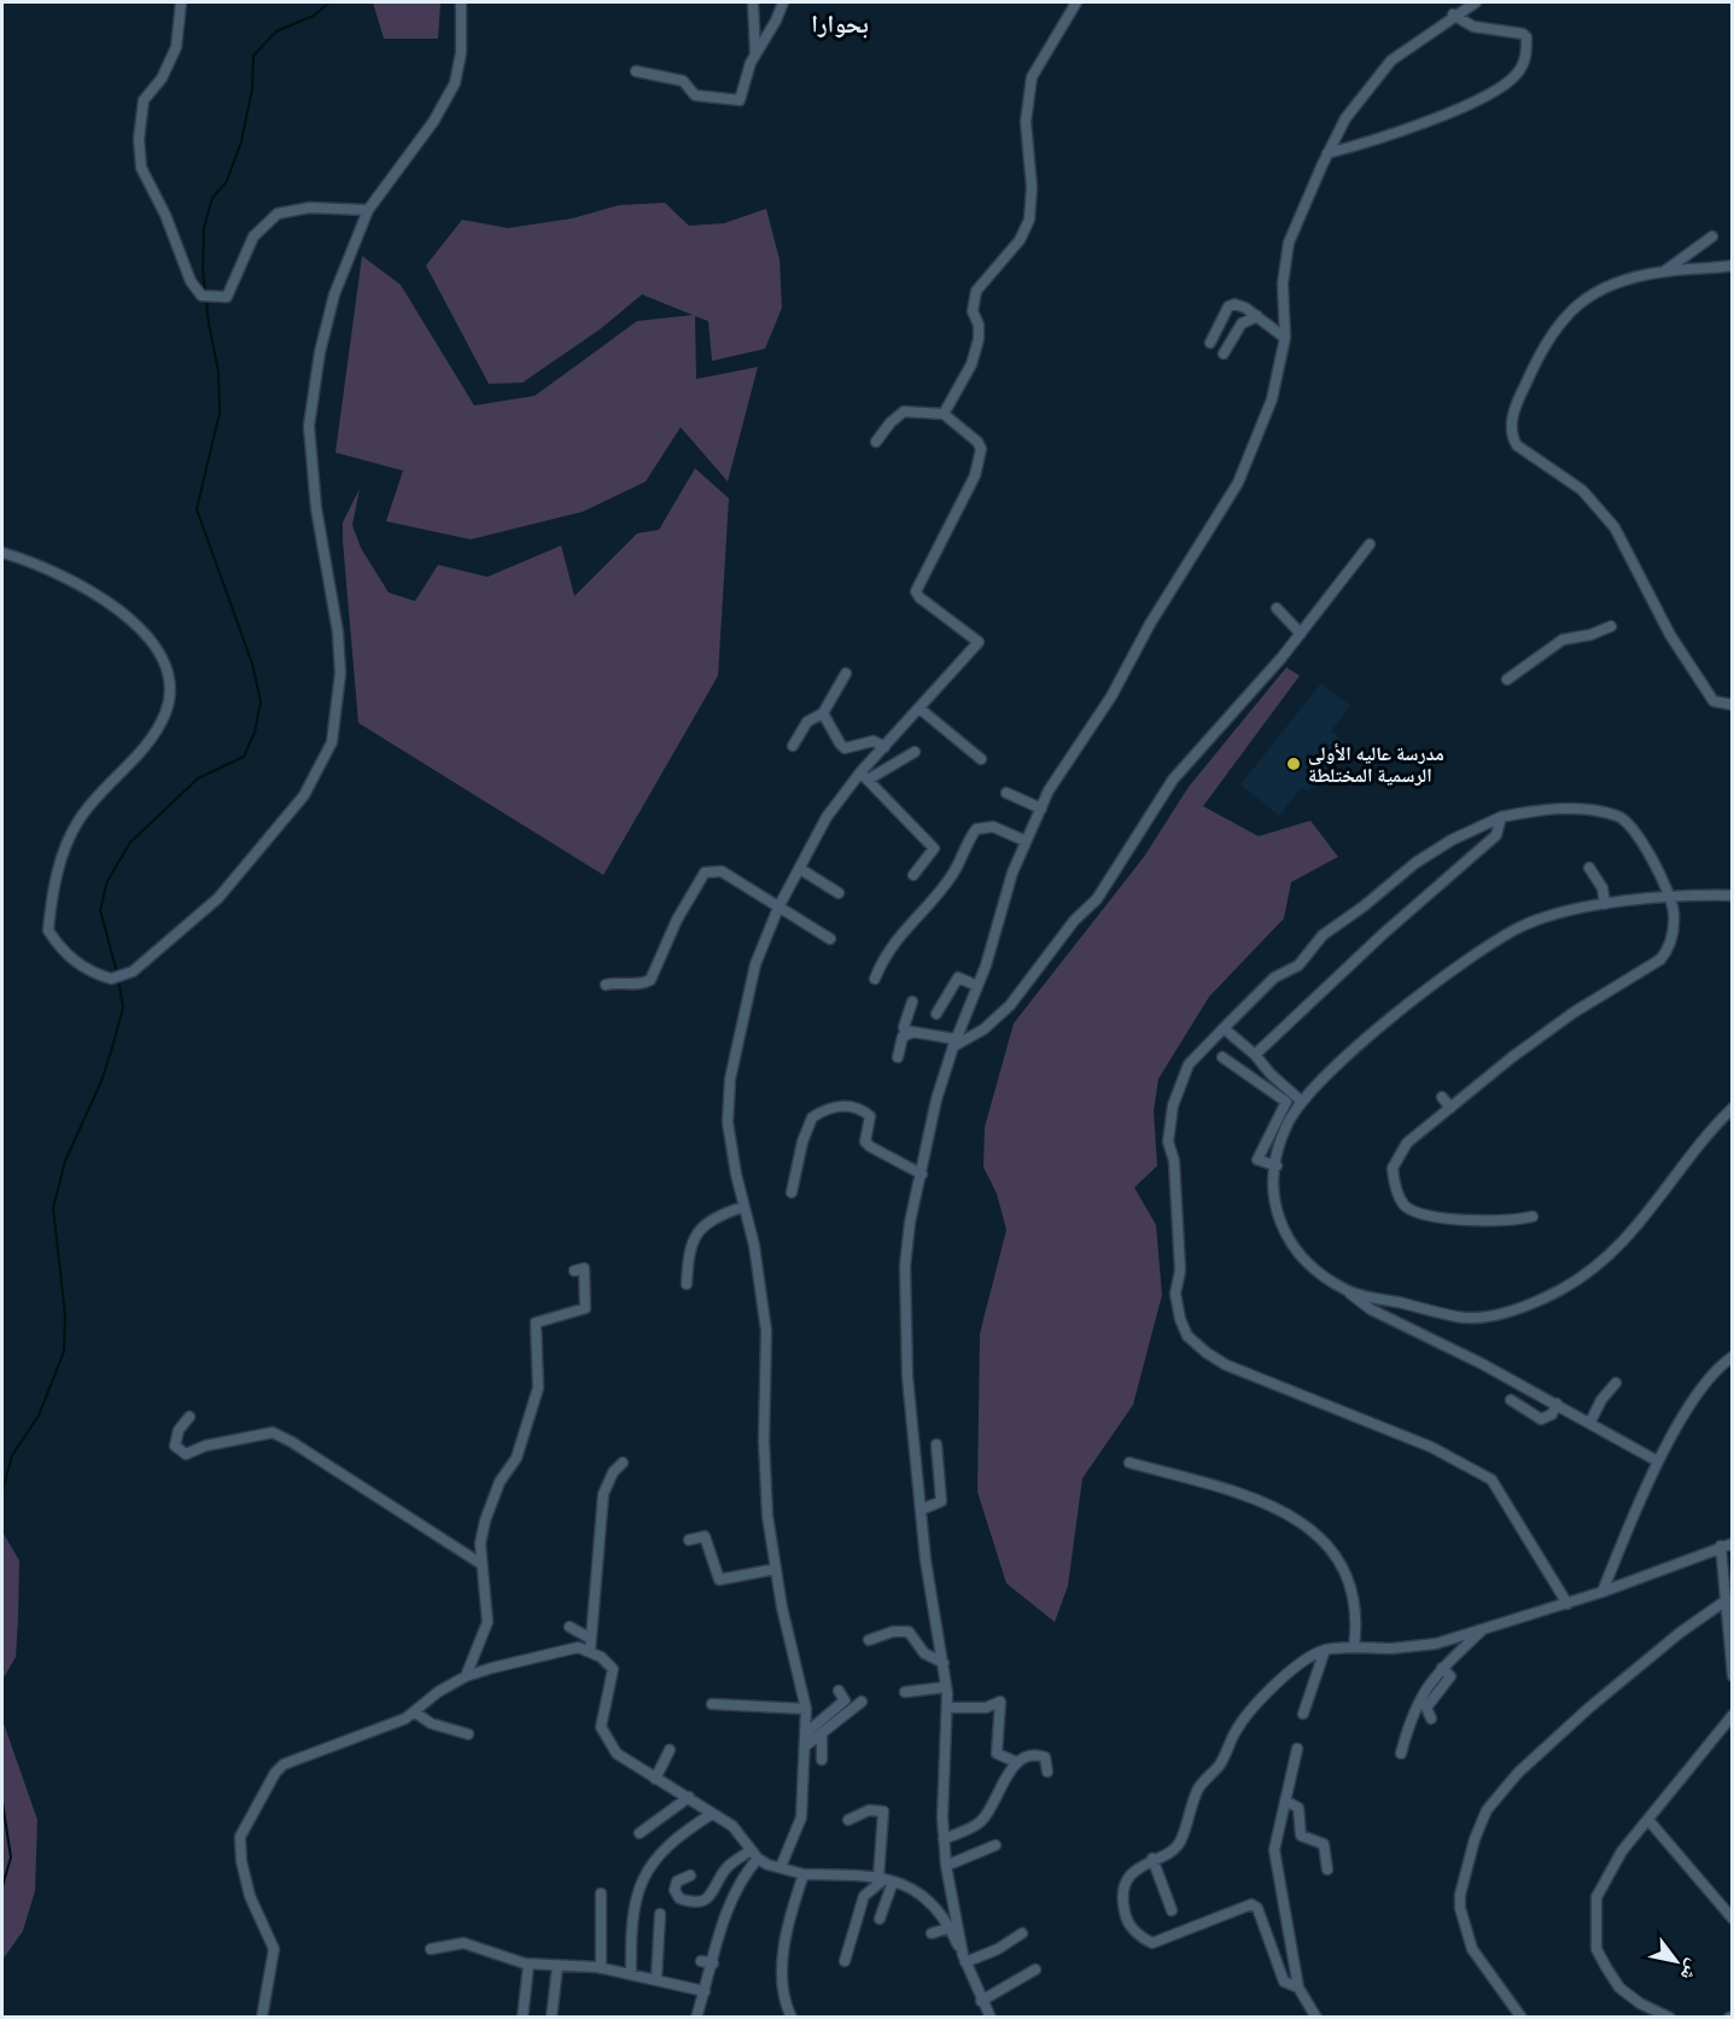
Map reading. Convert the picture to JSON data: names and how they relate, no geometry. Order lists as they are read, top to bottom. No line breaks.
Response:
{"districts":["بحوارا"],"places":["مدرسة عاليه الأولى الرسمية المختلطة"],"north":"bottom right"}
